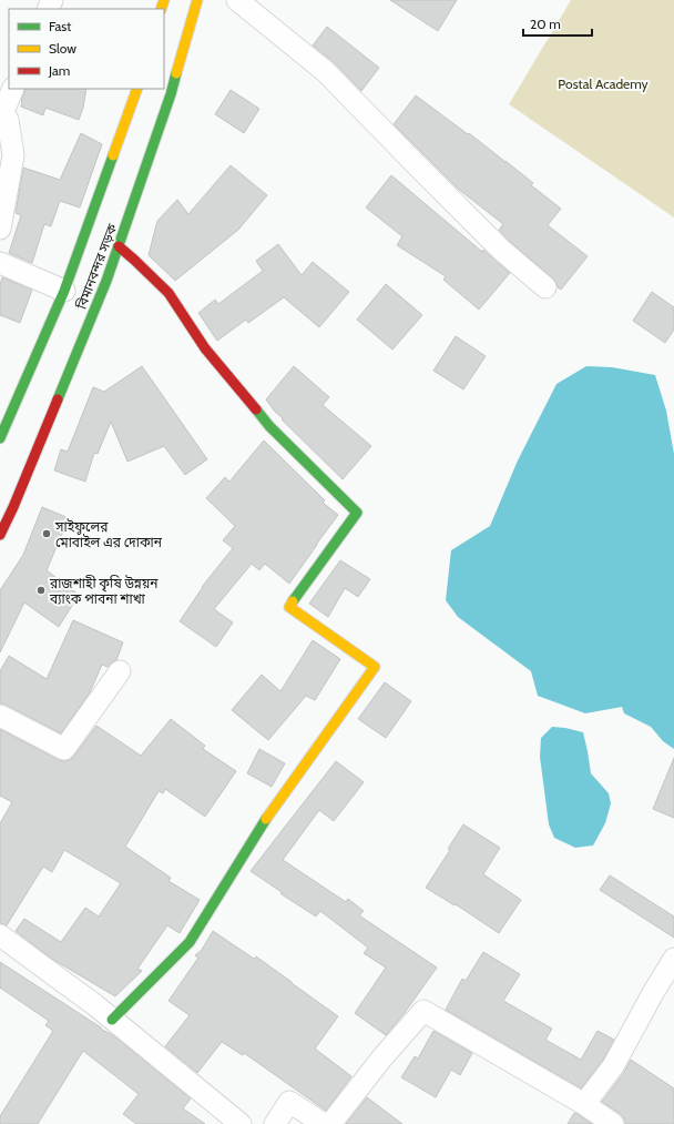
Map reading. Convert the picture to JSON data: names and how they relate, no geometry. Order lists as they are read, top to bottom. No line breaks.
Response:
{"streets":{"street":["বিমানবন্দর সড়ক"]},"parks":["Postal Academy"],"places":["সাইফুলের মোবাইল এর দোকান","রাজশাহী কৃষি উন্নয়ন ব্যাংক পাবনা শাখা"],"legend":["Fast","Slow","Jam"],"scale_bar":"20 m"}
